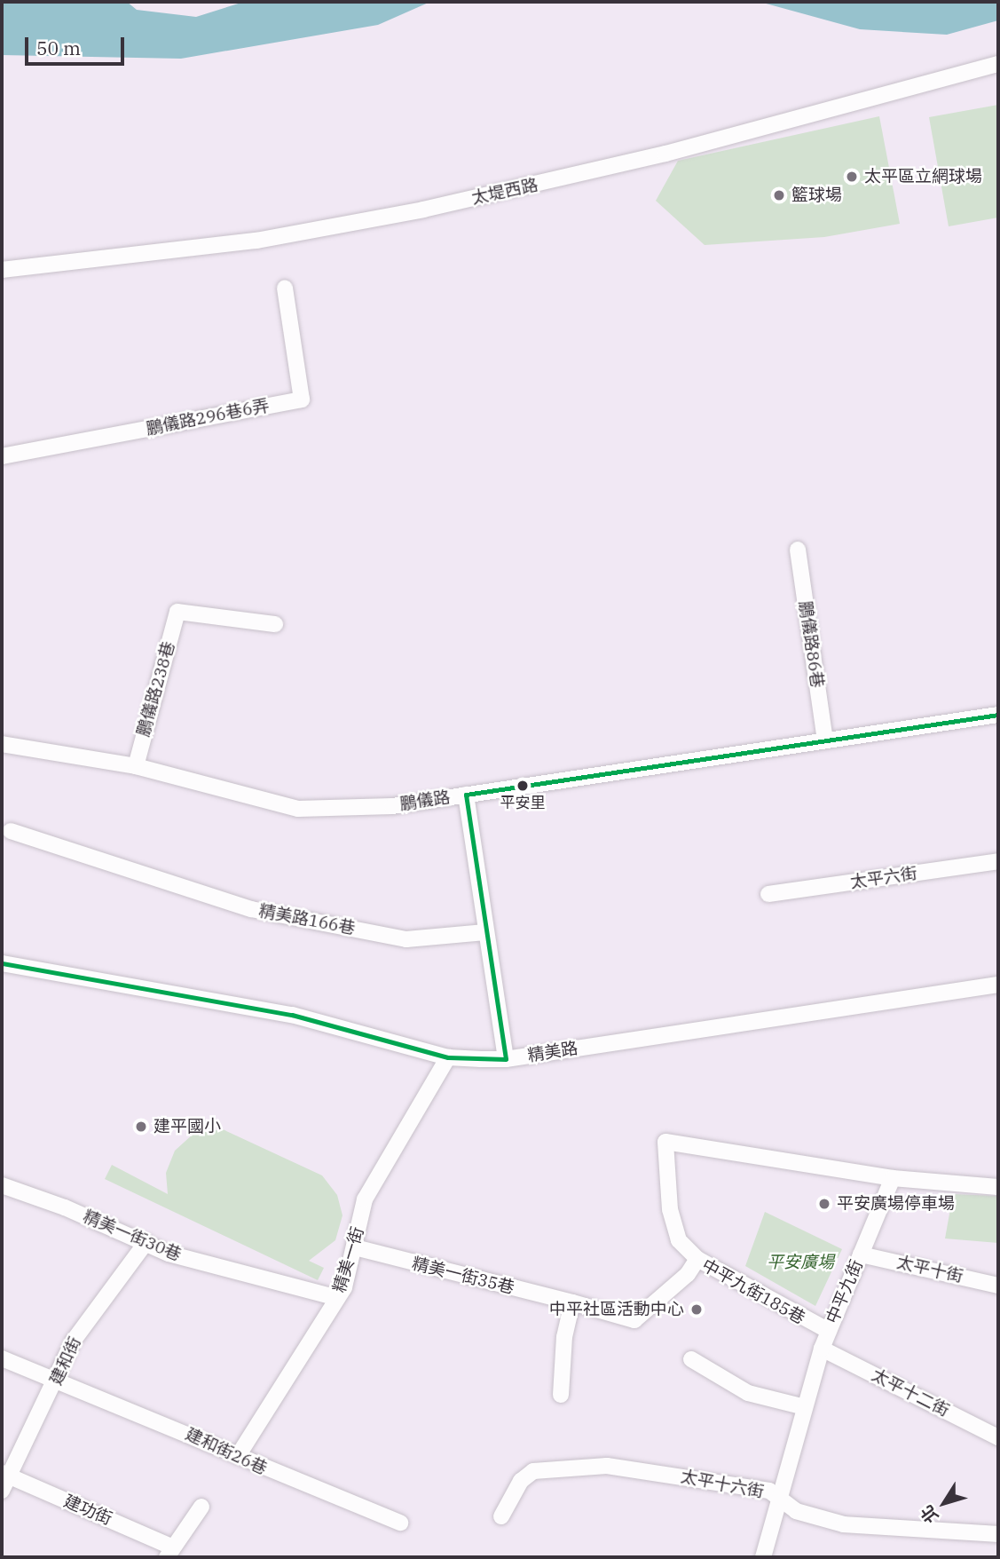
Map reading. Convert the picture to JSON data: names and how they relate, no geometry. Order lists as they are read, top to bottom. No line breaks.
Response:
{"streets":{"street":["太堤西路","鵬儀路296巷6弄","鵬儀路86巷","鵬儀路238巷","鵬儀路","太平六街","精美路166巷","精美路","精美一街30巷","精美一街","太平十街","精美一街35巷","中平九街185巷","中平九街","建和街","太平十二街","建和街26巷","太平十六街","建功街"]},"crossings":[["鵬儀路86巷","鵬儀路"],["鵬儀路238巷","鵬儀路"],["精美路","精美一街"],["精美一街30巷","精美一街"],["精美一街30巷","建和街"],["精美一街","精美一街35巷"],["精美一街","建和街26巷"],["太平十街","中平九街"],["精美一街35巷","中平九街185巷"],["中平九街185巷","中平九街"],["中平九街","太平十二街"],["中平九街","太平十六街"],["建和街","建和街26巷"],["建和街","建功街"]],"parks":["平安廣場"],"places":["太平區立網球場","籃球場","平安里","建平國小","平安廣場停車場","中平社區活動中心"],"scale_bar":"50 m","north":"bottom left"}
